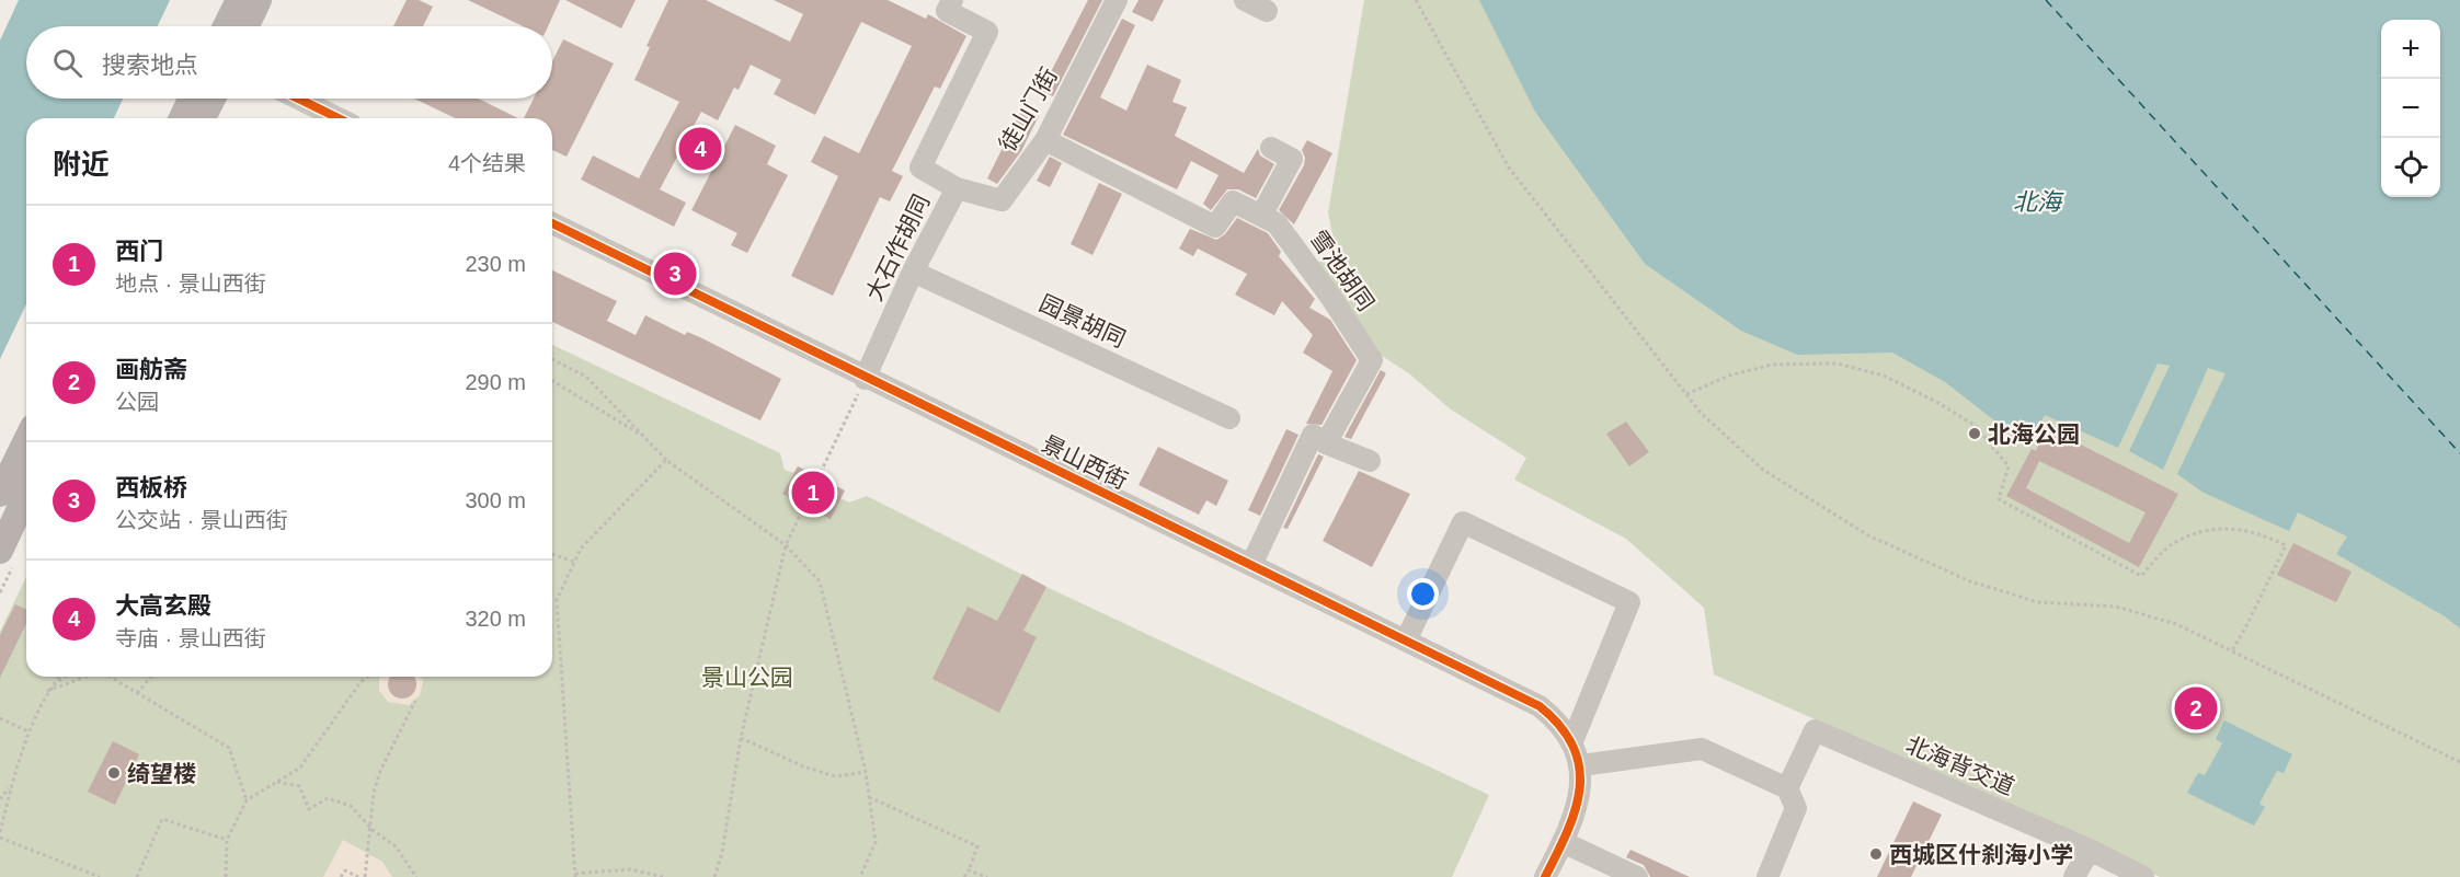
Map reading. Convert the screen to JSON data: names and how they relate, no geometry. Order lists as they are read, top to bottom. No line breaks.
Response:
{"streets":{"street":["徒山门街","大石作胡同","雪池胡同","园景胡同","景山西街","北海背交道"]},"crossings":[["徒山门街","大石作胡同"],["徒山门街","雪池胡同"],["大石作胡同","园景胡同"],["大石作胡同","景山西街"]],"water":["北海"],"parks":["景山公园"],"places":["北海公园","绮望楼","西城区什刹海小学"],"page":{"map_buttons":["+","−"],"search":"搜索地点","heading":["附近","4个结果"],"pins":["4","3","1","2"],"list":[{"mark":"1","name":"西门","note":"地点 · 景山西街","value":"230 m"},{"mark":"2","name":"画舫斋","note":"公园","value":"290 m"},{"mark":"3","name":"西板桥","note":"公交站 · 景山西街","value":"300 m"},{"mark":"4","name":"大高玄殿","note":"寺庙 · 景山西街","value":"320 m"}]}}
